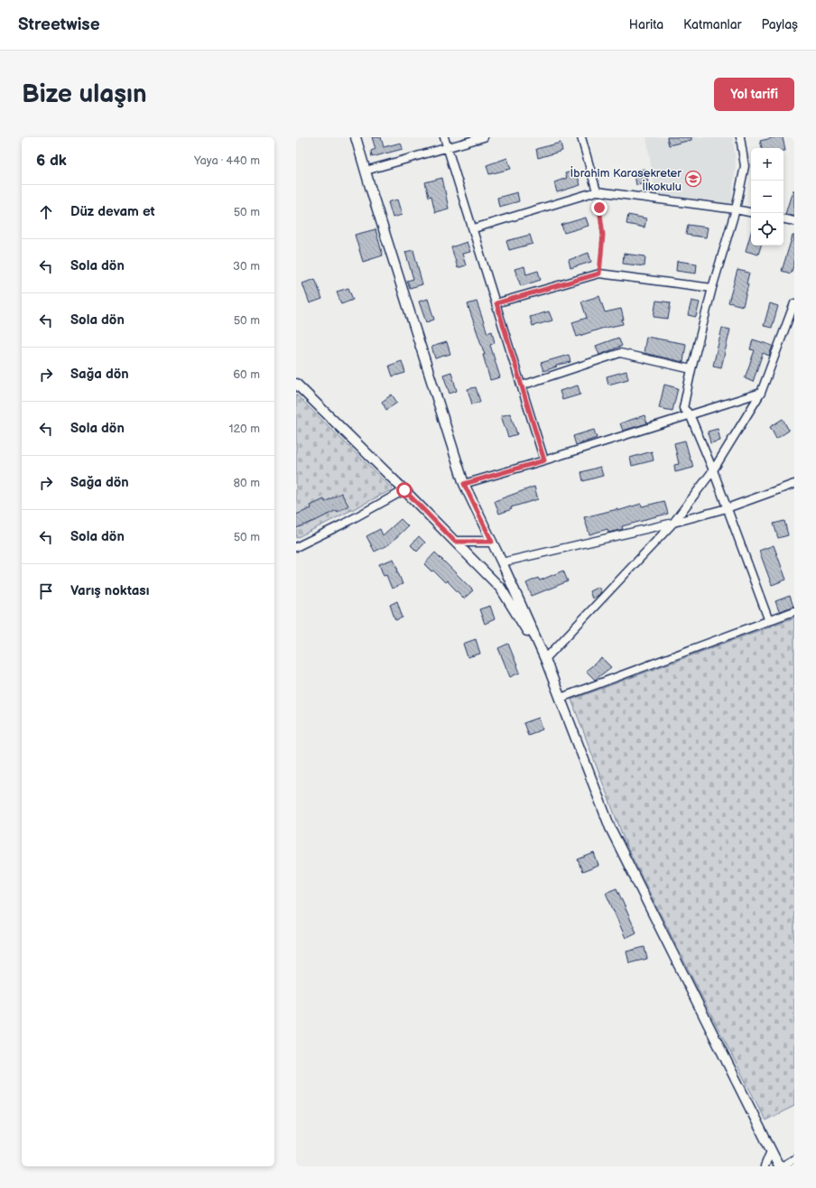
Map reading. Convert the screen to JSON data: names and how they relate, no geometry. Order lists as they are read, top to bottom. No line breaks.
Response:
{"places":{"school or university":["İbrahim Karasekreter İlkokulu"]},"page":{"header":"Streetwise","nav":["Harita","Katmanlar","Paylaş"],"buttons":"Yol tarifi","title":"Bize ulaşın","heading":["6 dk","Yaya · 440 m"],"map_buttons":["+","−"],"list":[["Düz devam et","50 m"],["Sola dön","30 m"],["Sola dön","50 m"],["Sağa dön","60 m"],["Sola dön","120 m"],["Sağa dön","80 m"],["Sola dön","50 m"],"Varış noktası"]}}
